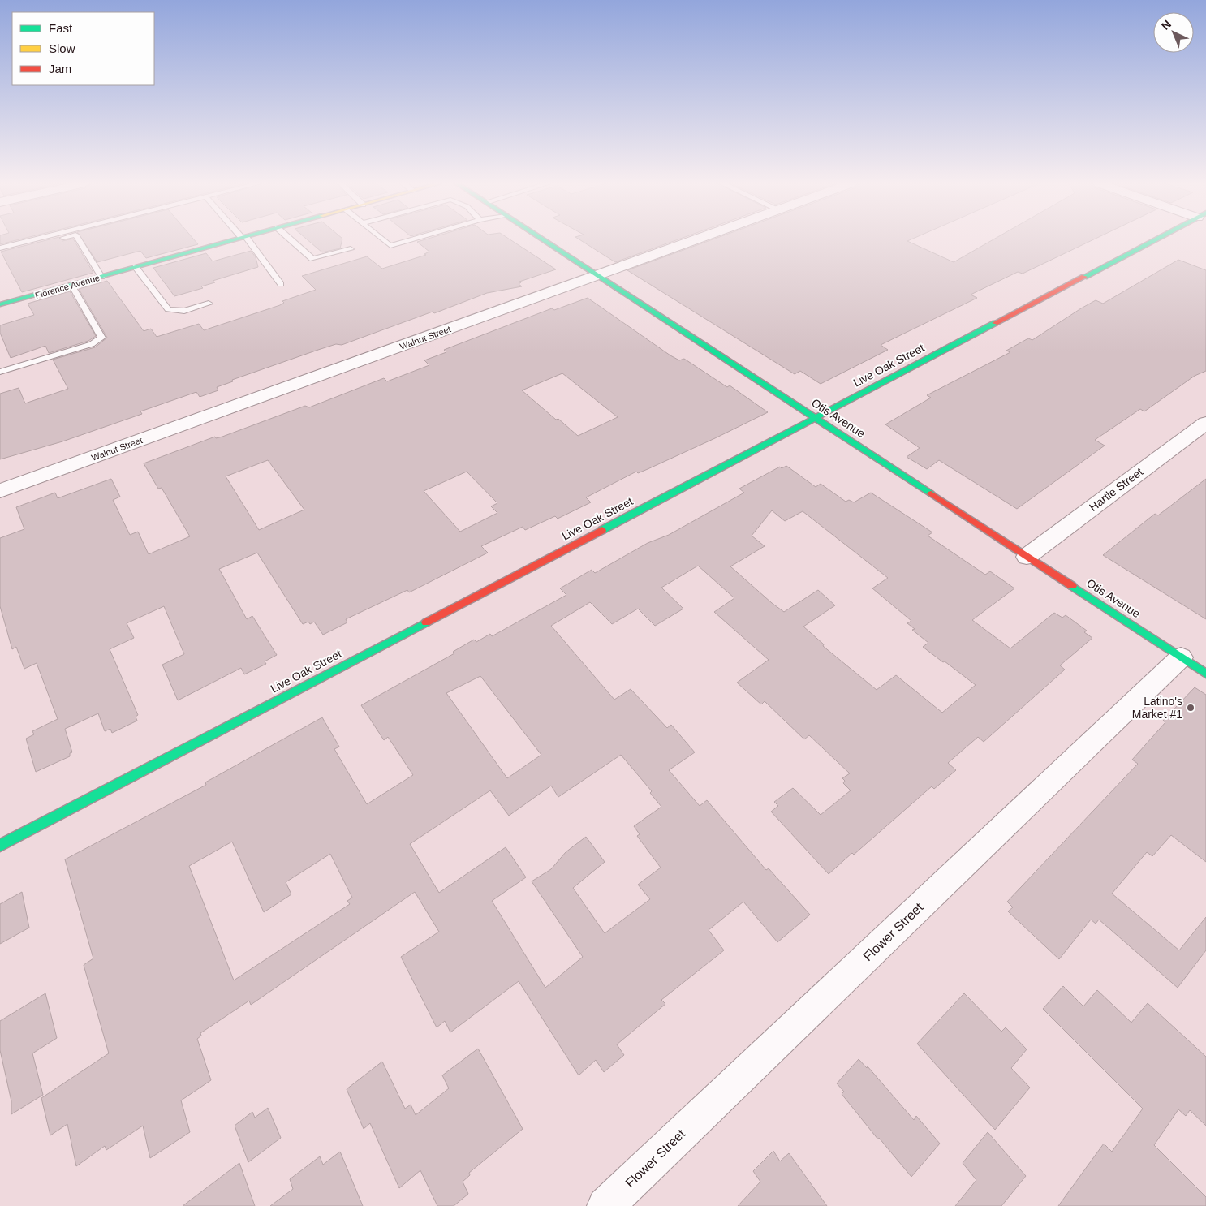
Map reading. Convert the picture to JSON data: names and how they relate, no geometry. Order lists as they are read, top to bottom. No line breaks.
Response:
{"streets":{"street":["Florence Avenue","Walnut Street","Live Oak Street","Otis Avenue","Hartle Street","Flower Street"]},"crossings":[["Walnut Street","Otis Avenue"],["Live Oak Street","Otis Avenue"],["Otis Avenue","Hartle Street"],["Otis Avenue","Flower Street"]],"places":["Latino's Market #1"],"legend":["Fast","Slow","Jam"],"north":"top left"}
